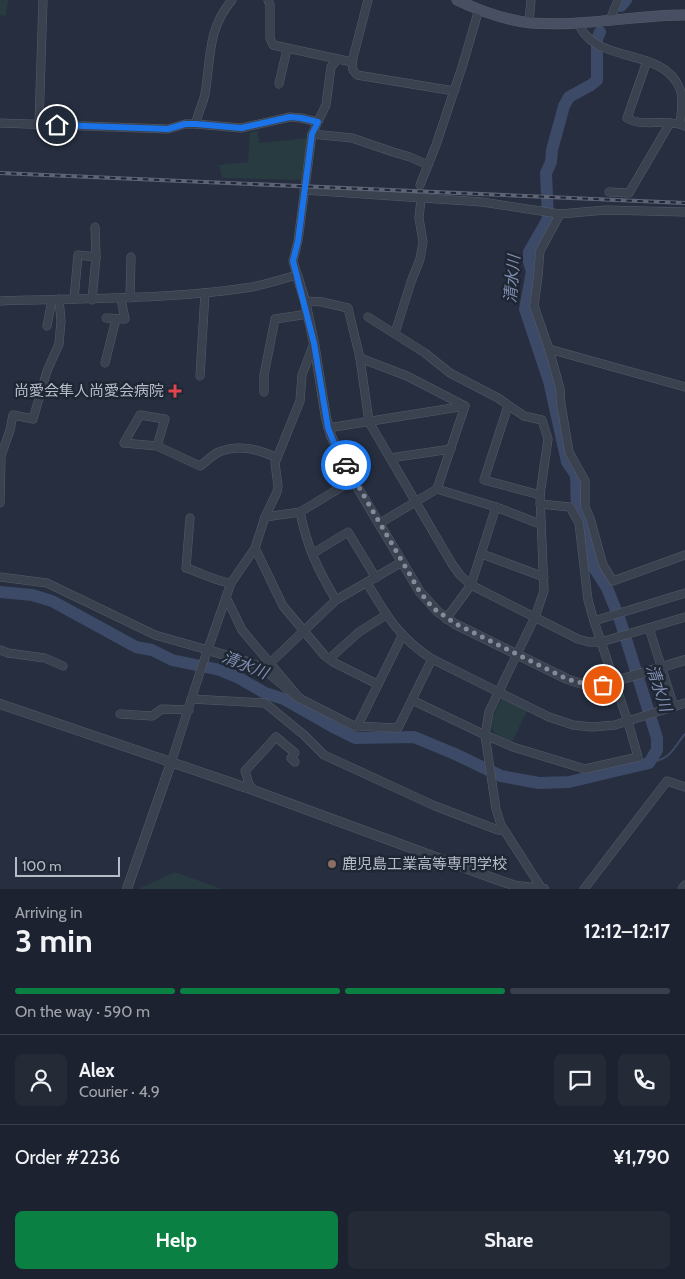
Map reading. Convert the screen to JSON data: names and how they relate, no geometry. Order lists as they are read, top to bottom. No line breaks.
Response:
{"water":["清水川"],"places":{"health":["尚愛会隼人尚愛会病院"],"other":["鹿児島工業高等専門学校"]},"scale_bar":"100 m","page":{"scale":"100 m","heading":["3 min","Arriving in","12:12–12:17"],"panel":["Alex","Courier · 4.9","Order #2236","¥1,790"],"bar":"On the way · 590 m","buttons":["Help","Share"]}}
